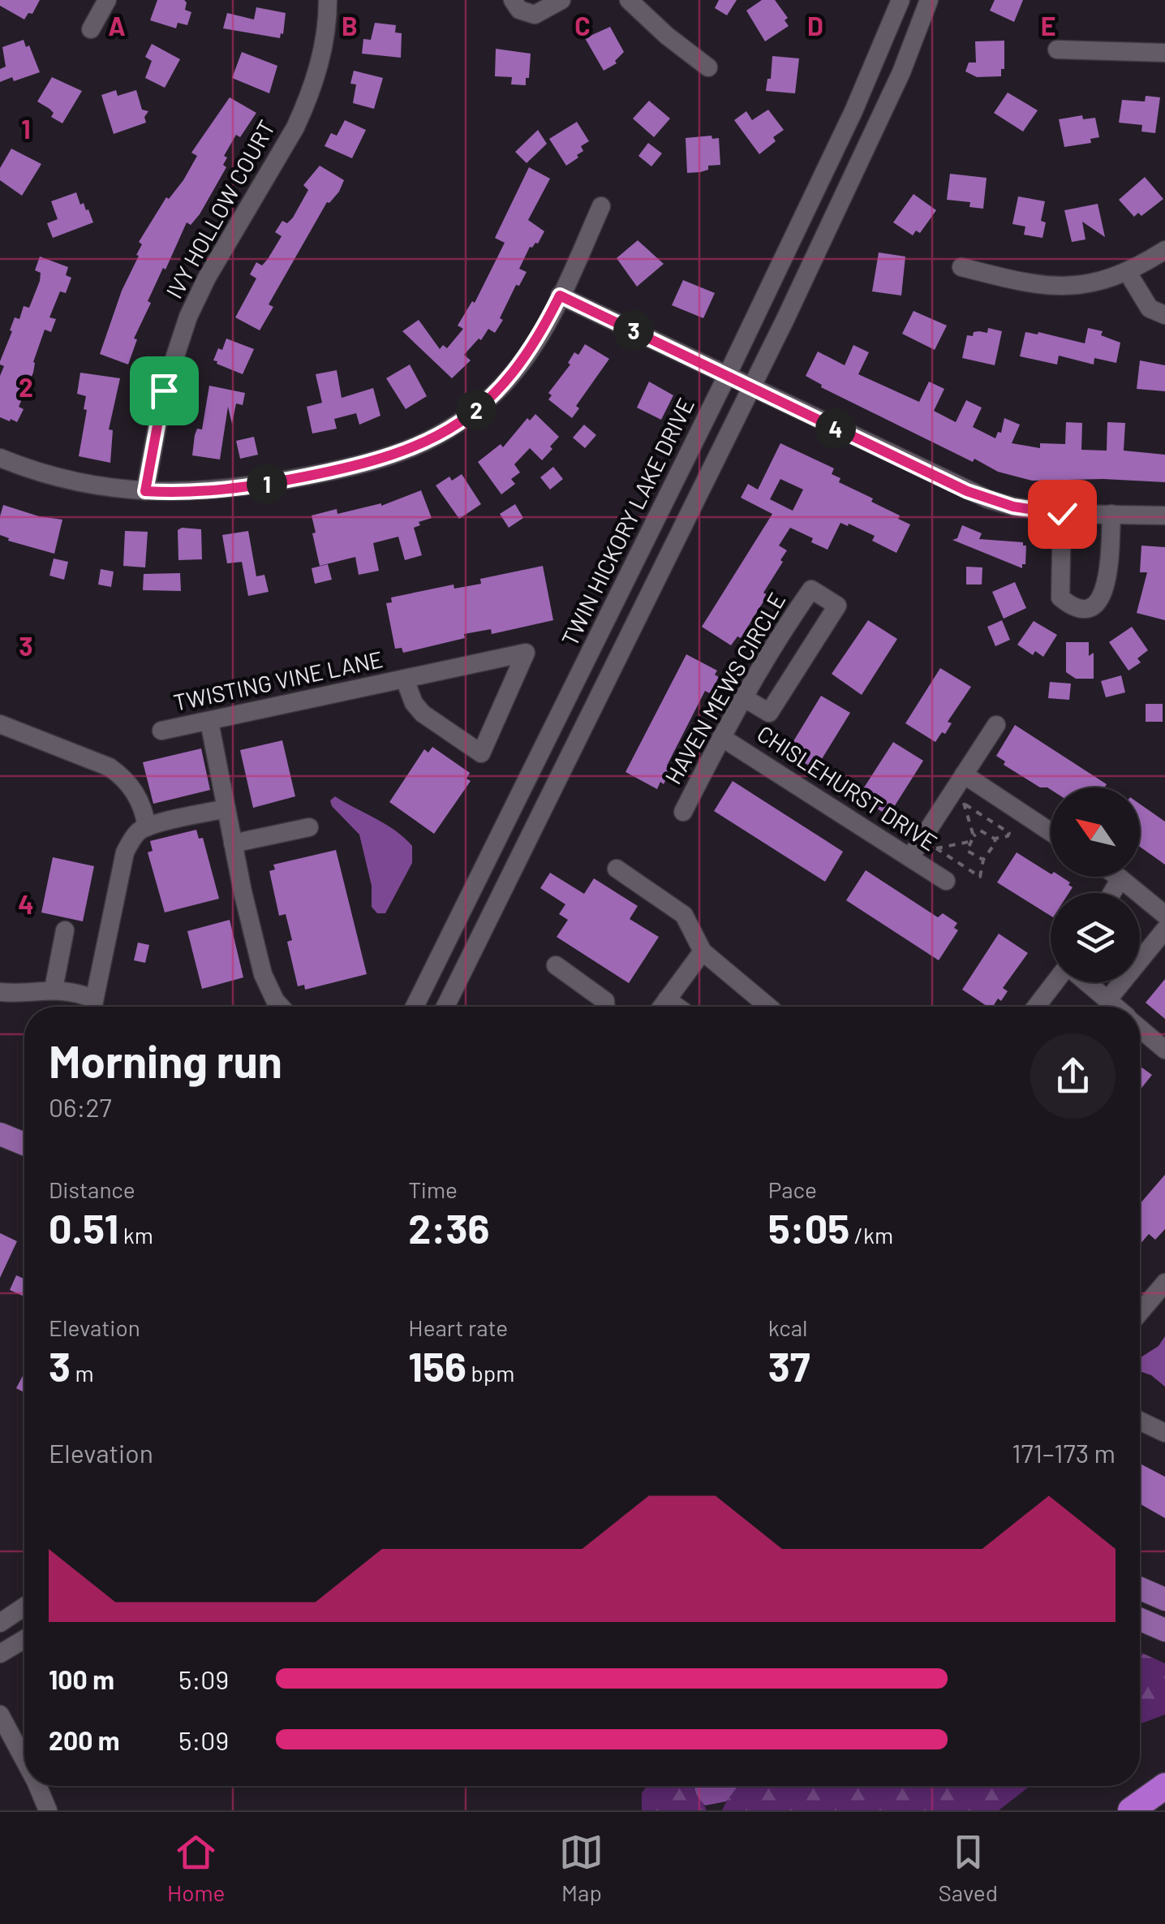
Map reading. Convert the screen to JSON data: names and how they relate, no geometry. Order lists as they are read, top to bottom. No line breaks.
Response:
{"streets":{"street":["IVY HOLLOW COURT","TWIN HICKORY LAKE DRIVE","TWISTING VINE LANE","HAVEN MEWS CIRCLE","CHISLEHURST DRIVE"]},"crossings":[["HAVEN MEWS CIRCLE","CHISLEHURST DRIVE"]],"north":"top left","page":{"pins":["3","2","4","1"],"heading":["Morning run","06:27"],"stats":[["Distance","0.51 km"],["Time","2:36"],["Pace","5:05 /km"],["Elevation","3 m"],["Heart rate","156 bpm"],["kcal","37"]],"chart":["Elevation","171–173 m"],"list":[{"name":"100 m","note":"5:09"},{"name":"200 m","note":"5:09"}],"tabs":["Home","Map","Saved"]},"grid":{"columns":["A","B","C","D","E"],"rows":["1","2","3","4"]}}
